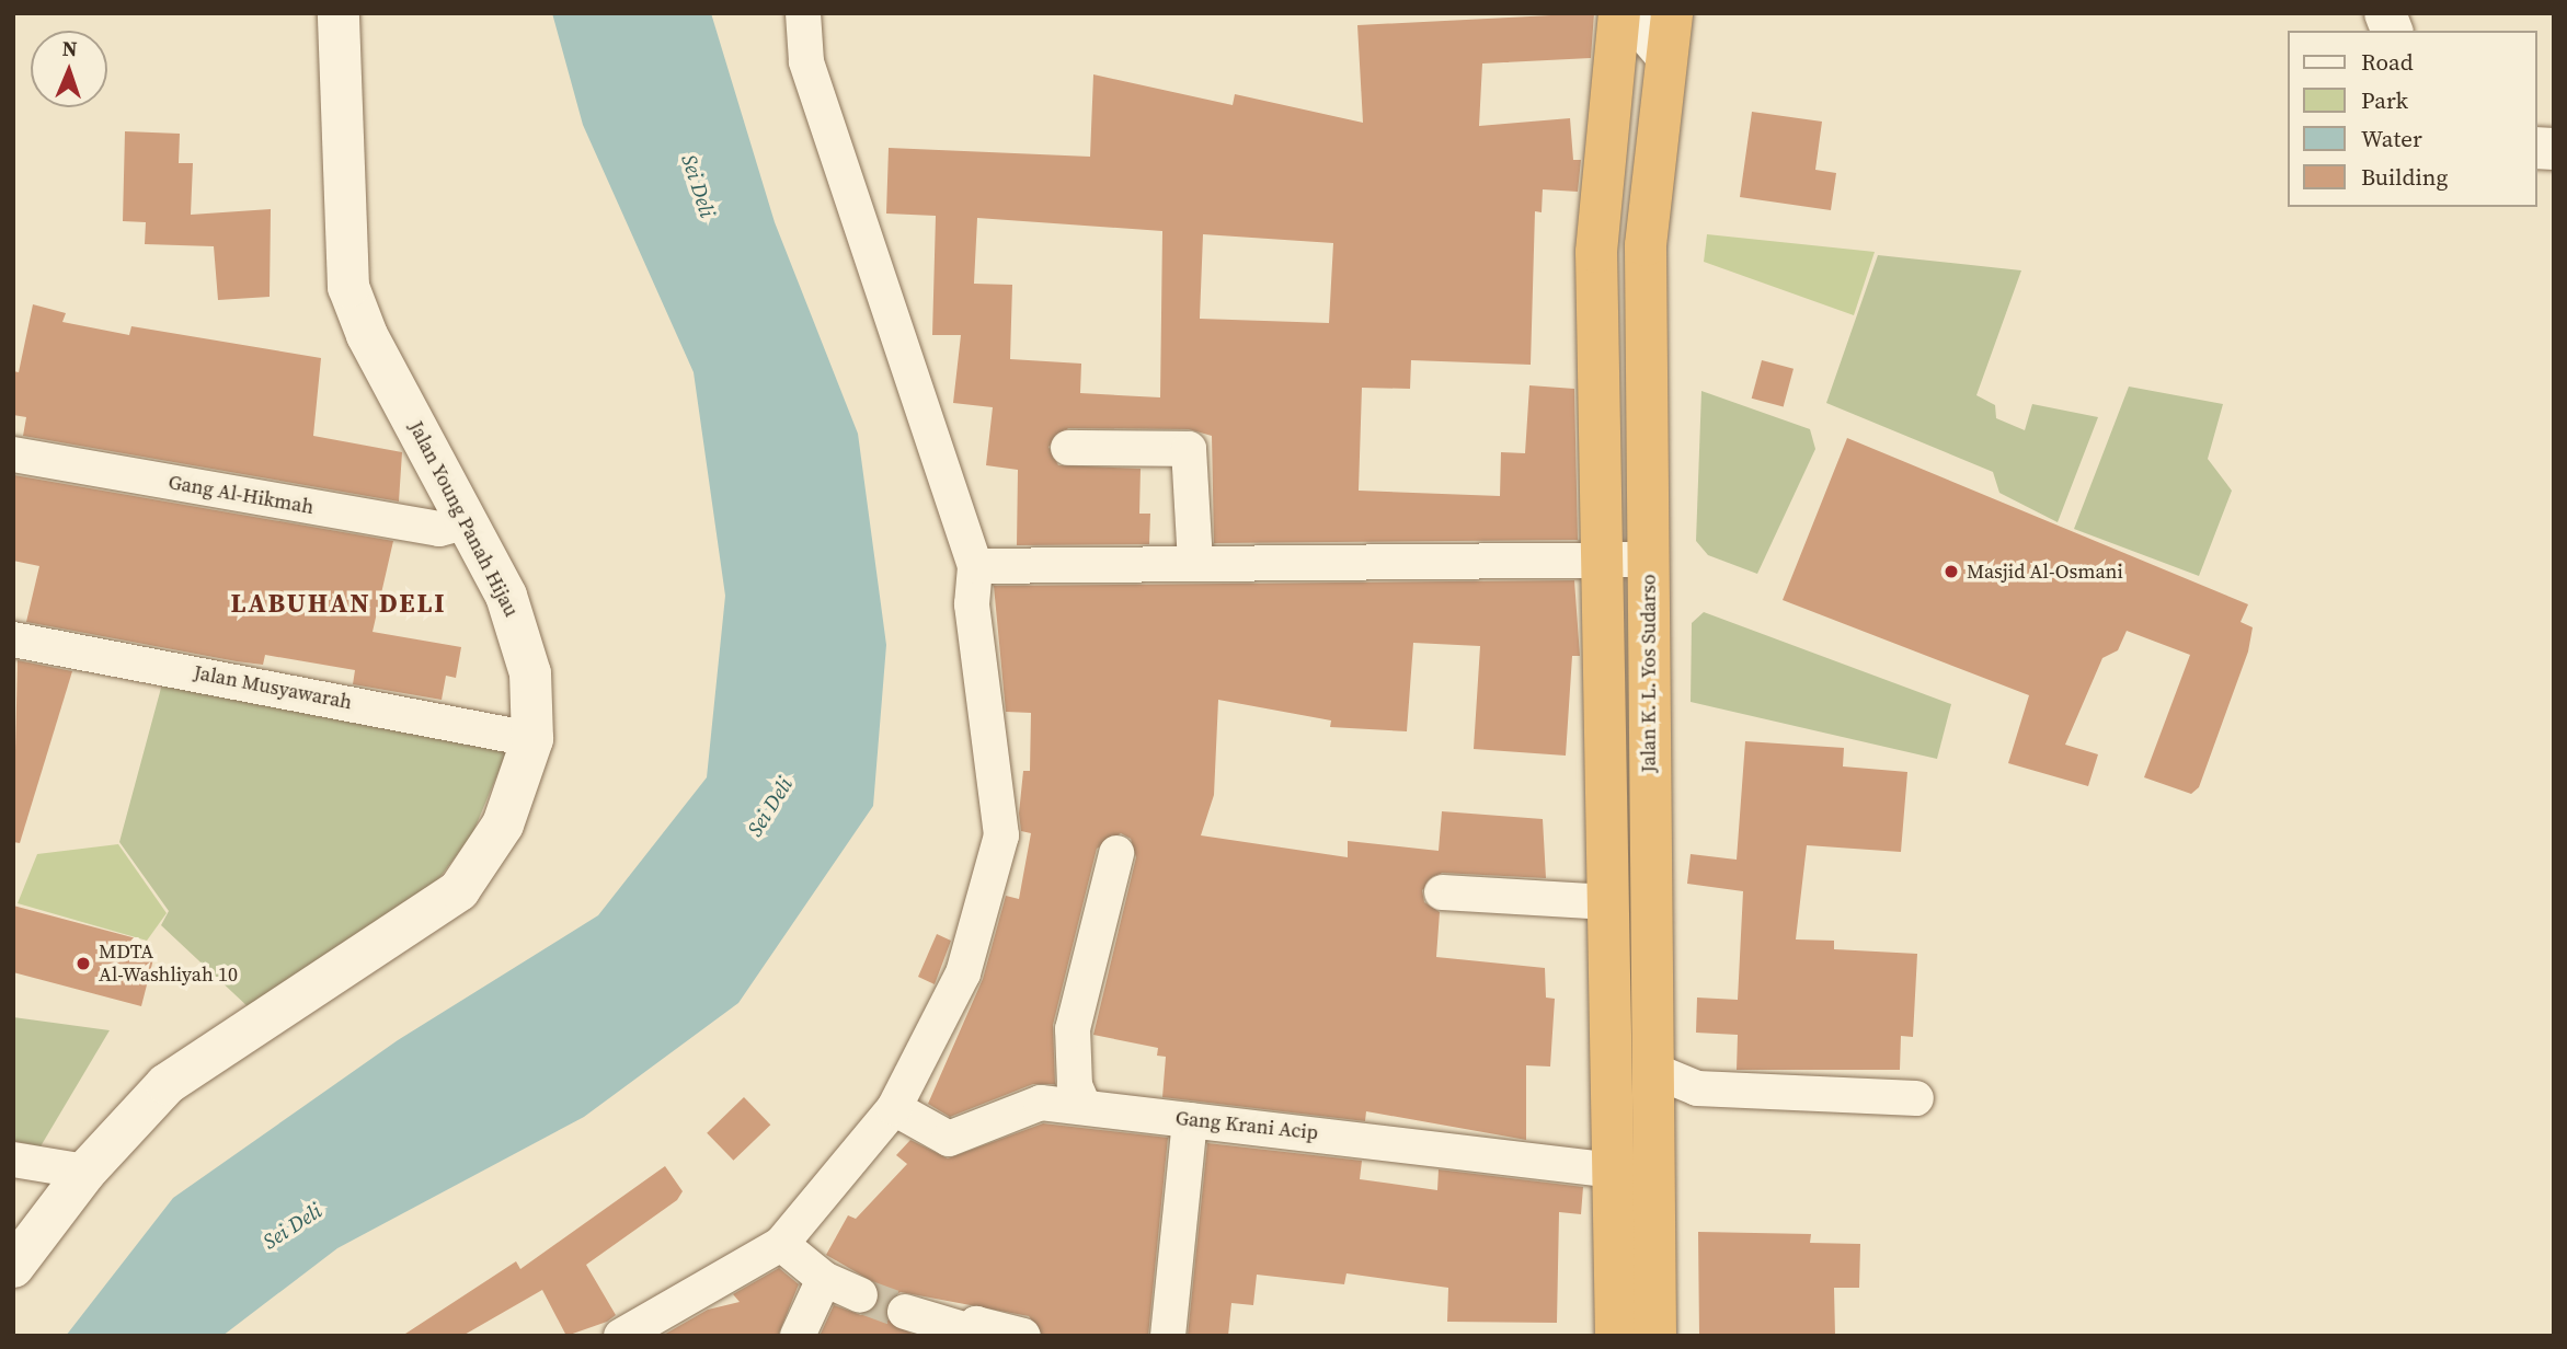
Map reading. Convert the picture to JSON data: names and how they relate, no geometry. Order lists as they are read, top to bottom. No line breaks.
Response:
{"streets":{"highway":["Jalan K. L. Yos Sudarso"],"street":["Gang Al-Hikmah","Jalan Young Panah Hijau","Jalan Musyawarah","Gang Krani Acip"]},"crossings":[["Gang Al-Hikmah","Jalan Young Panah Hijau"],["Jalan Young Panah Hijau","Jalan Musyawarah"]],"districts":["LABUHAN DELI"],"water":["Sei Deli"],"places":["Masjid Al-Osmani","MDTA Al-Washliyah 10"],"legend":["Road","Park","Water","Building"],"north":"top"}
